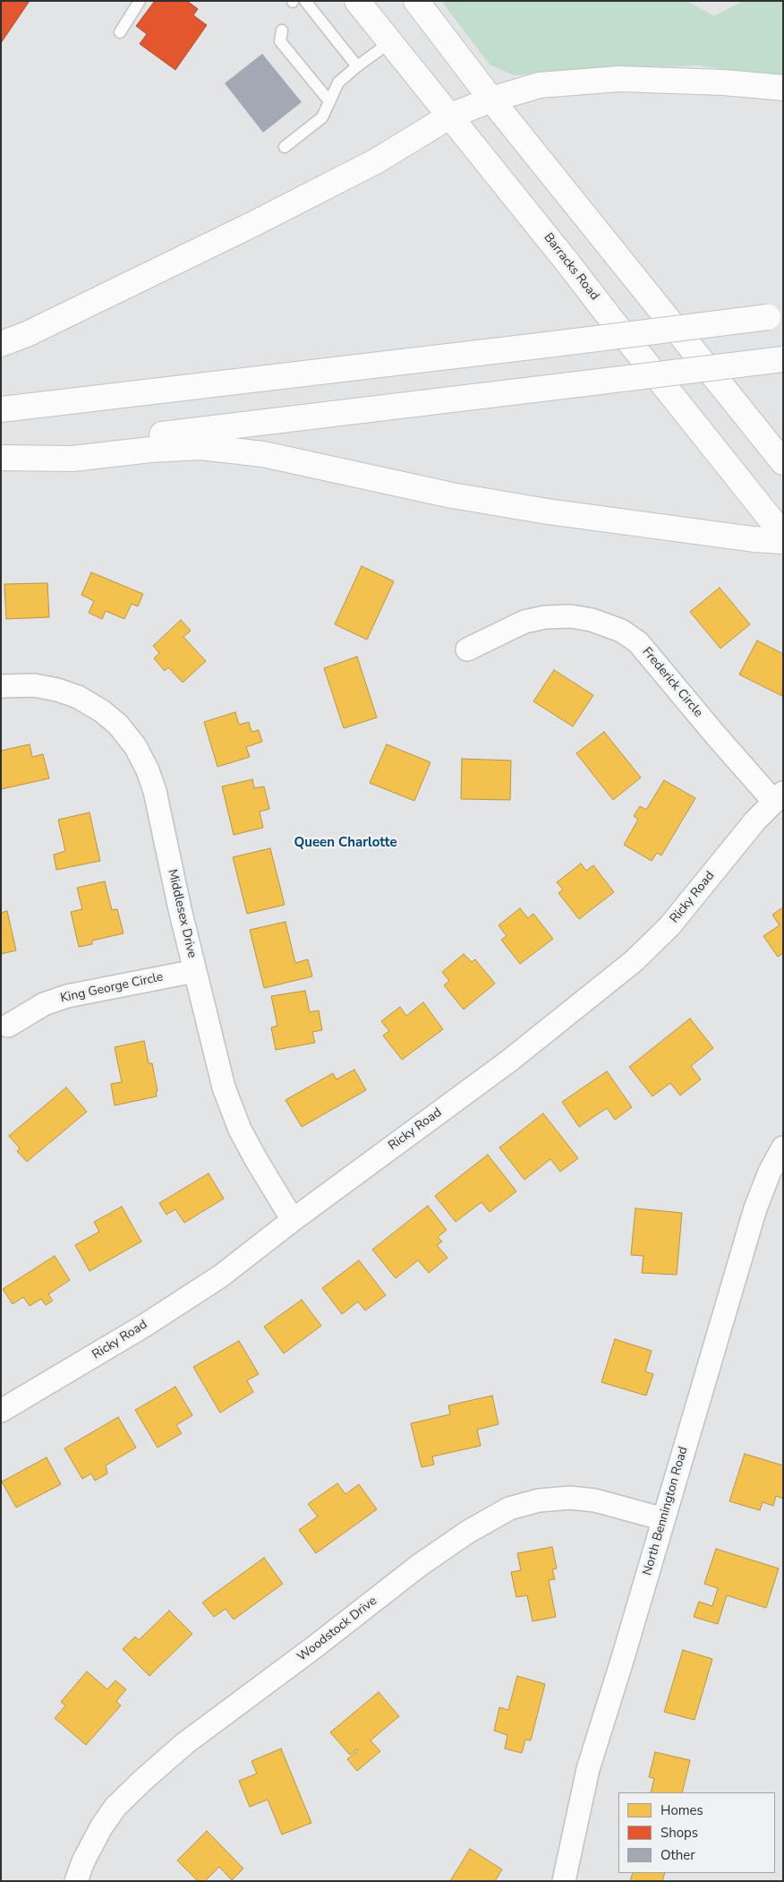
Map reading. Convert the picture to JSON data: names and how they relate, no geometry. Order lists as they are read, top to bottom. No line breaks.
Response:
{"streets":{"main road":["Barracks Road"],"street":["Frederick Circle","Ricky Road","Middlesex Drive","King George Circle","North Bennington Road","Woodstock Drive"]},"crossings":[["Frederick Circle","Ricky Road"],["Ricky Road","Middlesex Drive"],["Middlesex Drive","King George Circle"],["North Bennington Road","Woodstock Drive"]],"districts":["Queen Charlotte"],"legend":["Homes","Shops","Other"]}
